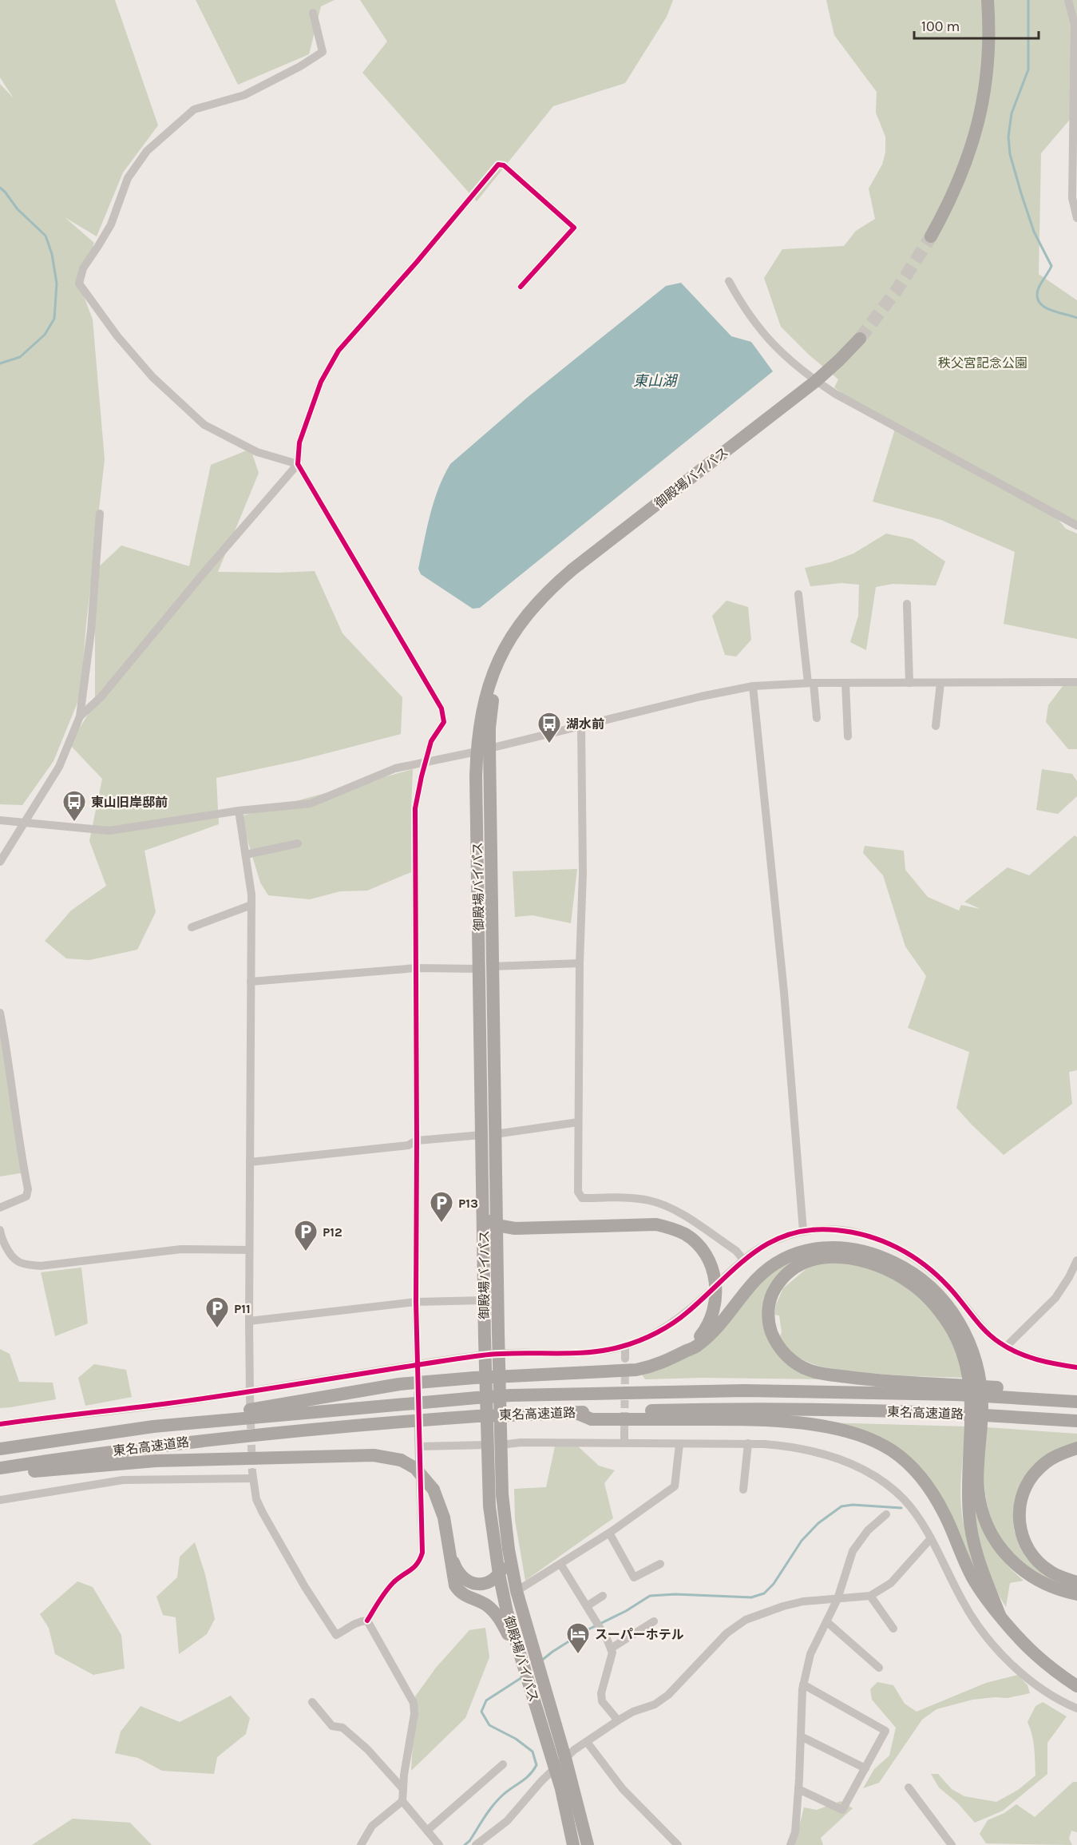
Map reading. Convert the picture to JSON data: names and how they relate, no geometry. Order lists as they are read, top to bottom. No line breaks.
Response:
{"streets":{"highway":["御殿場バイパス","東名高速道路"]},"water":["東山湖"],"parks":["秩父宮記念公園"],"places":{"bus stop":["湖水前","東山旧岸邸前"],"parking":["P13","P12","P11"],"hotel":["スーパーホテル"]},"scale_bar":"100 m"}
